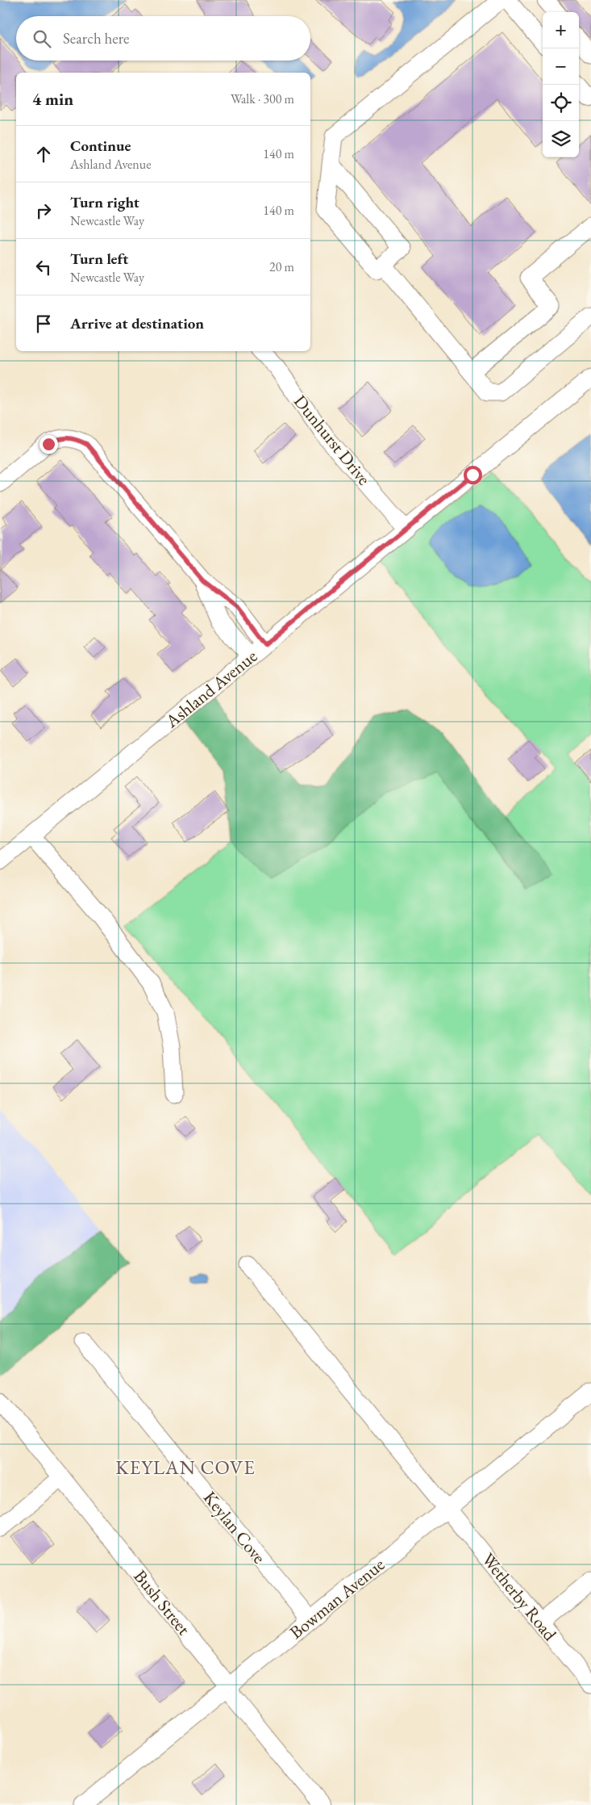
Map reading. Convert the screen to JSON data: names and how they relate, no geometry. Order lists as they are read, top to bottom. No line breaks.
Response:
{"streets":{"street":["Dunhurst Drive","Ashland Avenue","Keylan Cove","Wetherby Road","Bowman Avenue","Bush Street"]},"crossings":[["Dunhurst Drive","Ashland Avenue"],["Keylan Cove","Bowman Avenue"],["Wetherby Road","Bowman Avenue"],["Bowman Avenue","Bush Street"]],"districts":["KEYLAN COVE"],"page":{"map_buttons":["+","−"],"search":"Search here","heading":["4 min","Walk · 300 m"],"list":[["Continue","Ashland Avenue","140 m"],["Turn right","Newcastle Way","140 m"],["Turn left","Newcastle Way","20 m"],"Arrive at destination"]}}
